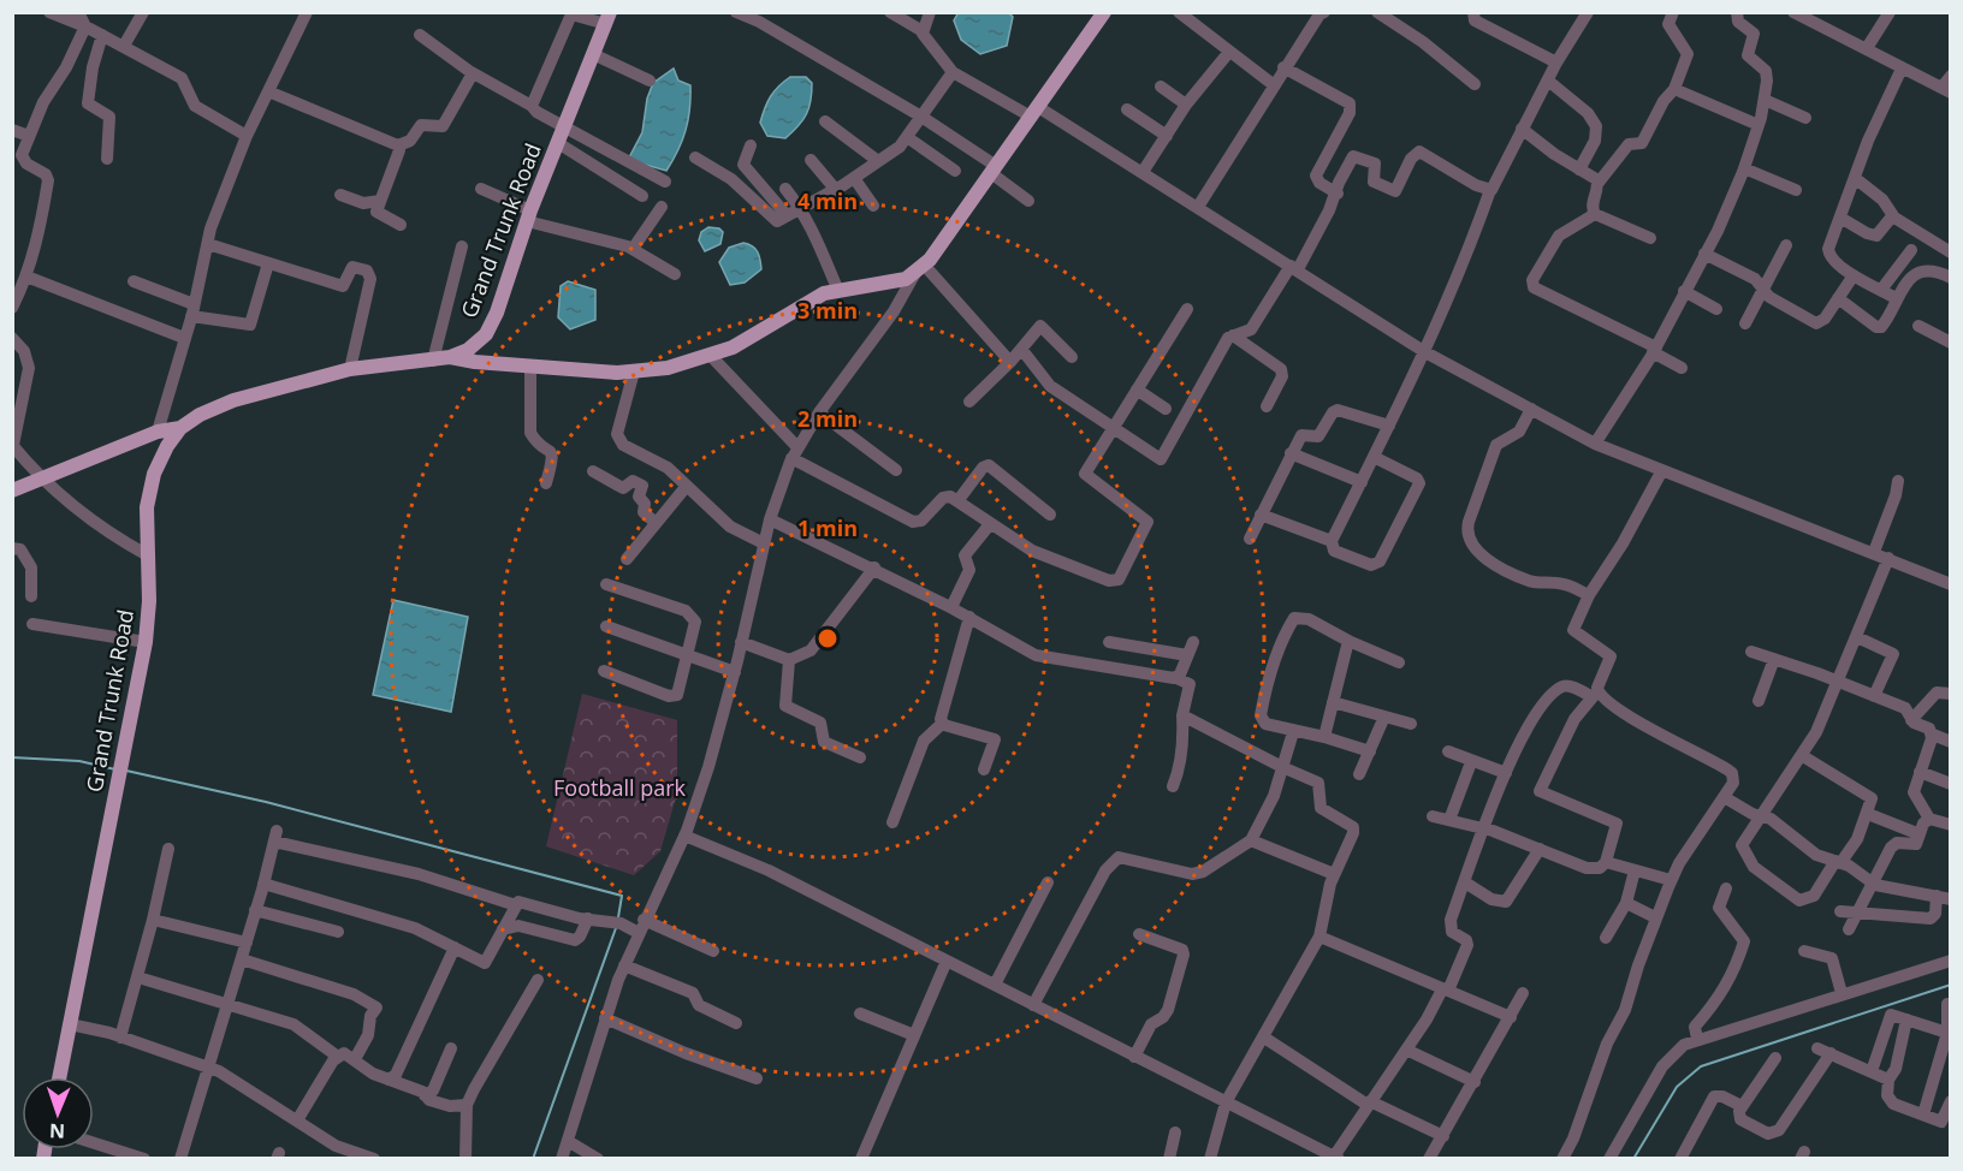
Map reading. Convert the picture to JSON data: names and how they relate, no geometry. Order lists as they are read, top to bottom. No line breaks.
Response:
{"streets":{"main road":["Grand Trunk Road"]},"parks":["Football park"],"north":"bottom","rings":["4 min","3 min","2 min","1 min"]}
